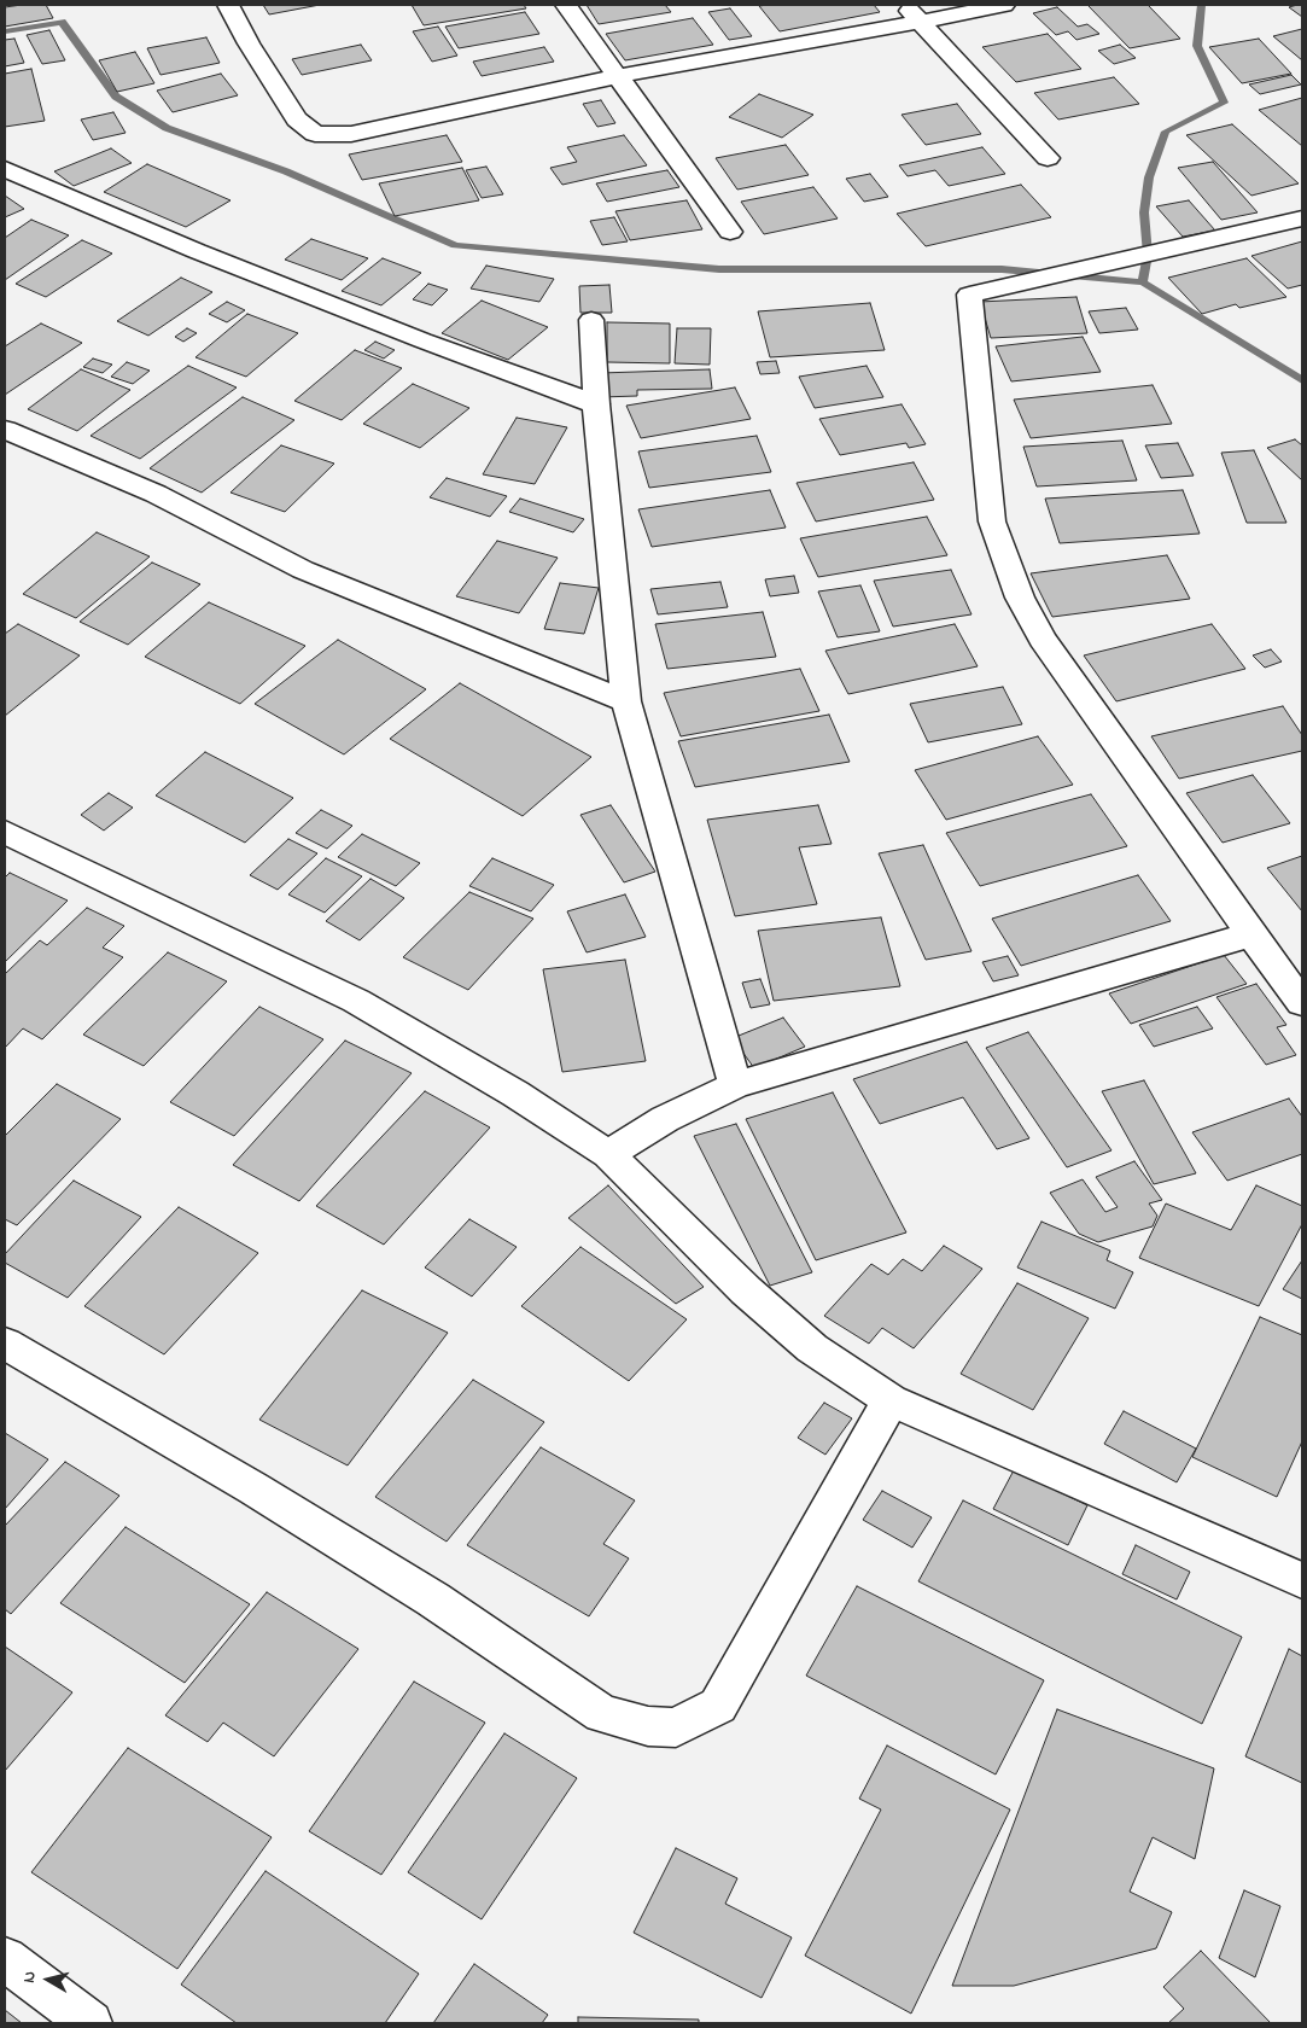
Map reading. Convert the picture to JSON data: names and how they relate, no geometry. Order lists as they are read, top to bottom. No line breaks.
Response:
{"north":"left"}
